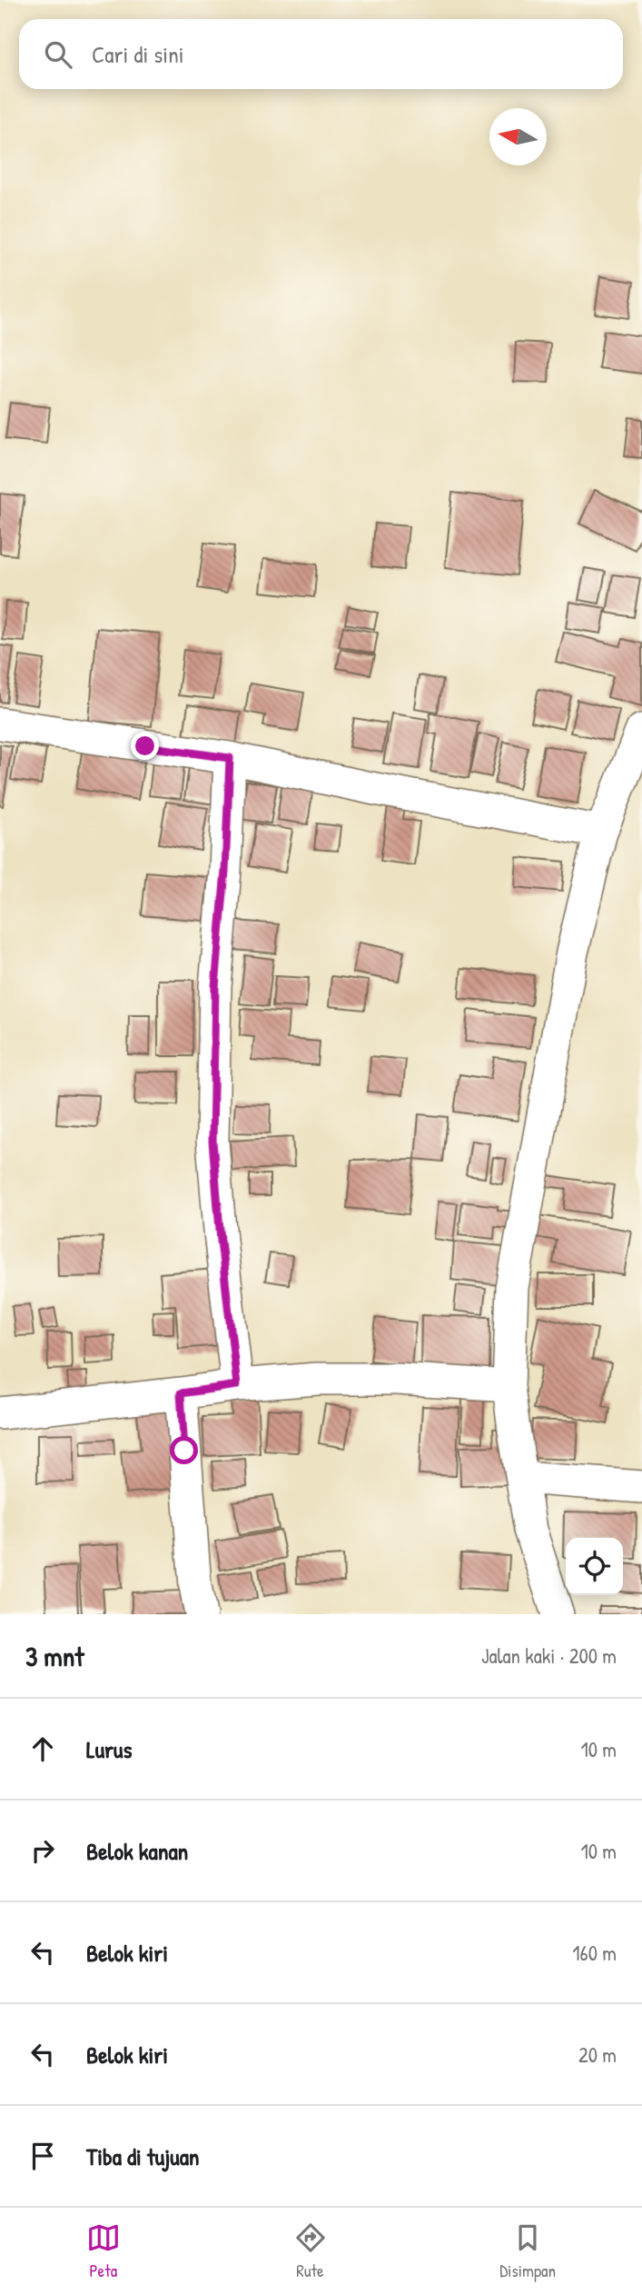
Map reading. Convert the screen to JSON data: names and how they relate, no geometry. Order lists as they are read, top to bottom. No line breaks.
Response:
{"north":"left","page":{"search":"Cari di sini","heading":["3 mnt","Jalan kaki · 200 m"],"list":[["Lurus","10 m"],["Belok kanan","10 m"],["Belok kiri","160 m"],["Belok kiri","20 m"],"Tiba di tujuan"],"nav":["Peta","Rute","Disimpan"]}}
